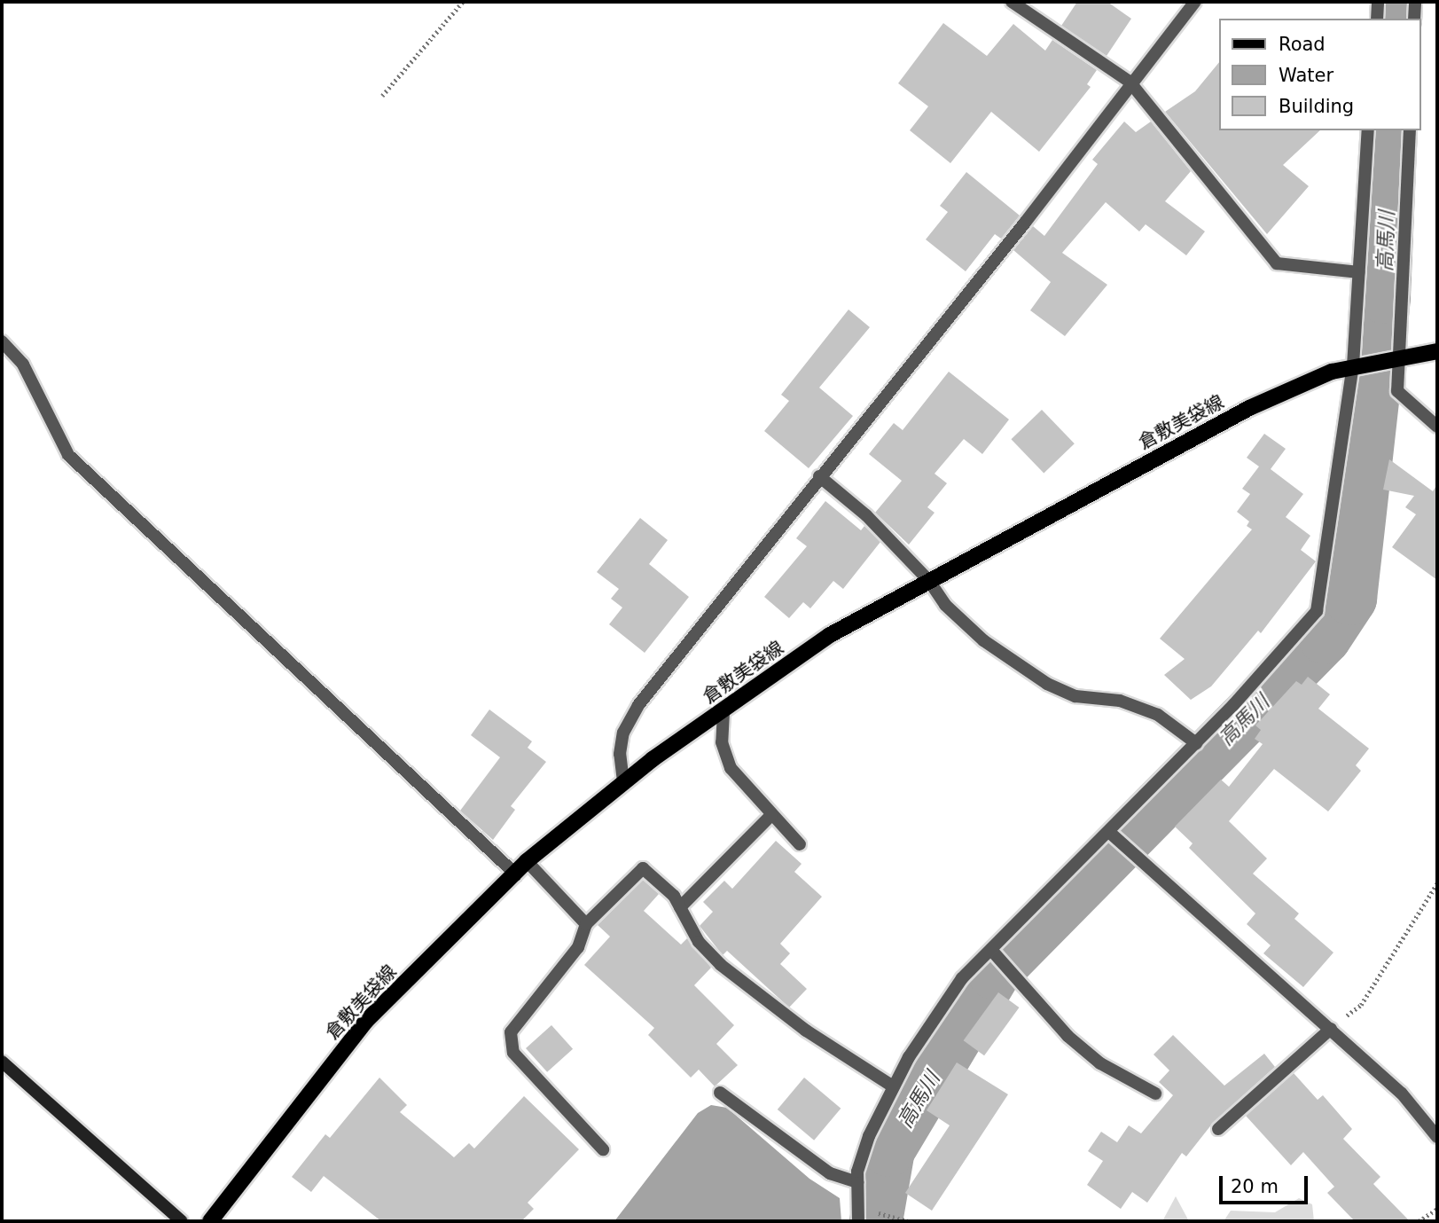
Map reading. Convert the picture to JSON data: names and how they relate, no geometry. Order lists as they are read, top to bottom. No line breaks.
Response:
{"streets":{"main road":["倉敷美袋線"]},"water":["高馬川"],"legend":["Road","Water","Building"],"scale_bar":"20 m"}
